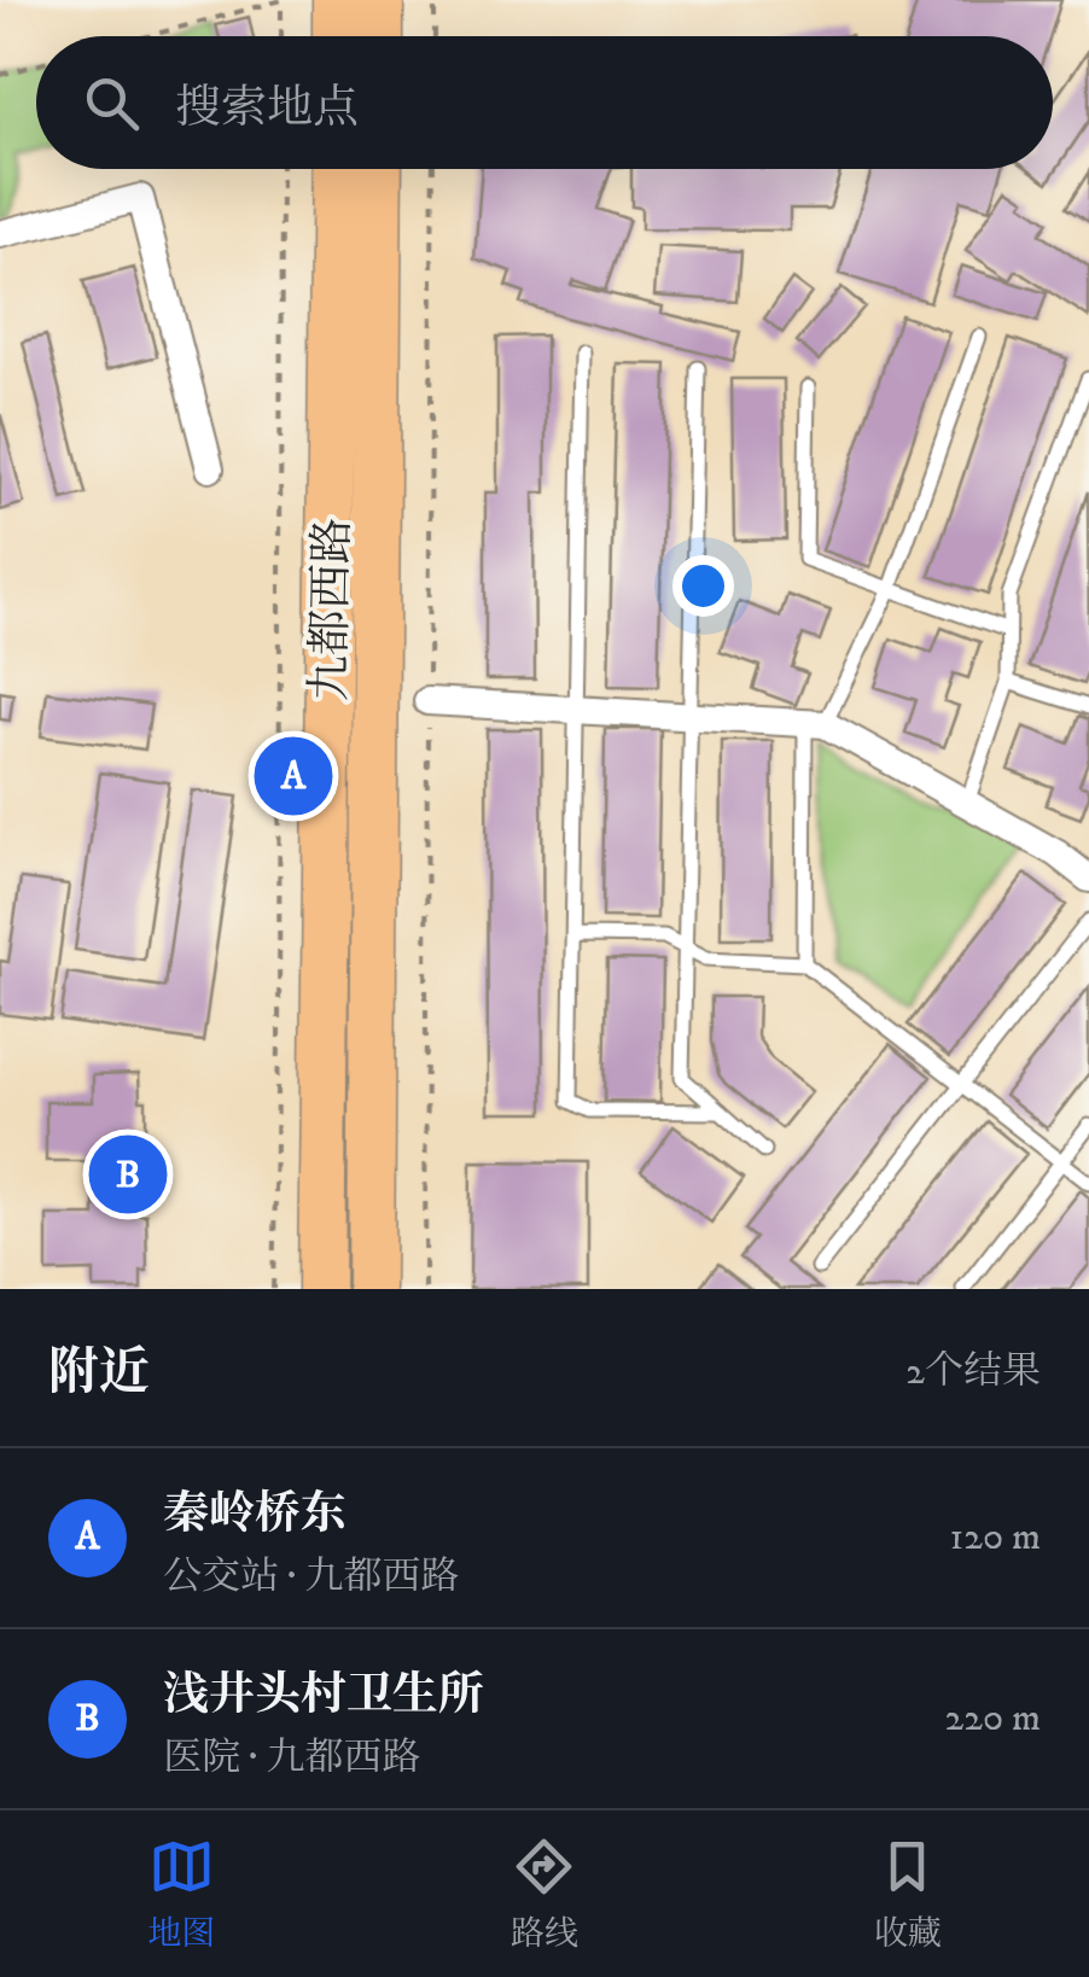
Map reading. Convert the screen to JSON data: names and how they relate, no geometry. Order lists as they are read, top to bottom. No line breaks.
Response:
{"streets":{"main road":["九都西路"]},"page":{"search":"搜索地点","pins":["A","B"],"heading":["附近","2个结果"],"list":[{"mark":"A","name":"秦岭桥东","note":"公交站 · 九都西路","value":"120 m"},{"mark":"B","name":"浅井头村卫生所","note":"医院 · 九都西路","value":"220 m"}],"nav":["地图","路线","收藏"]}}
